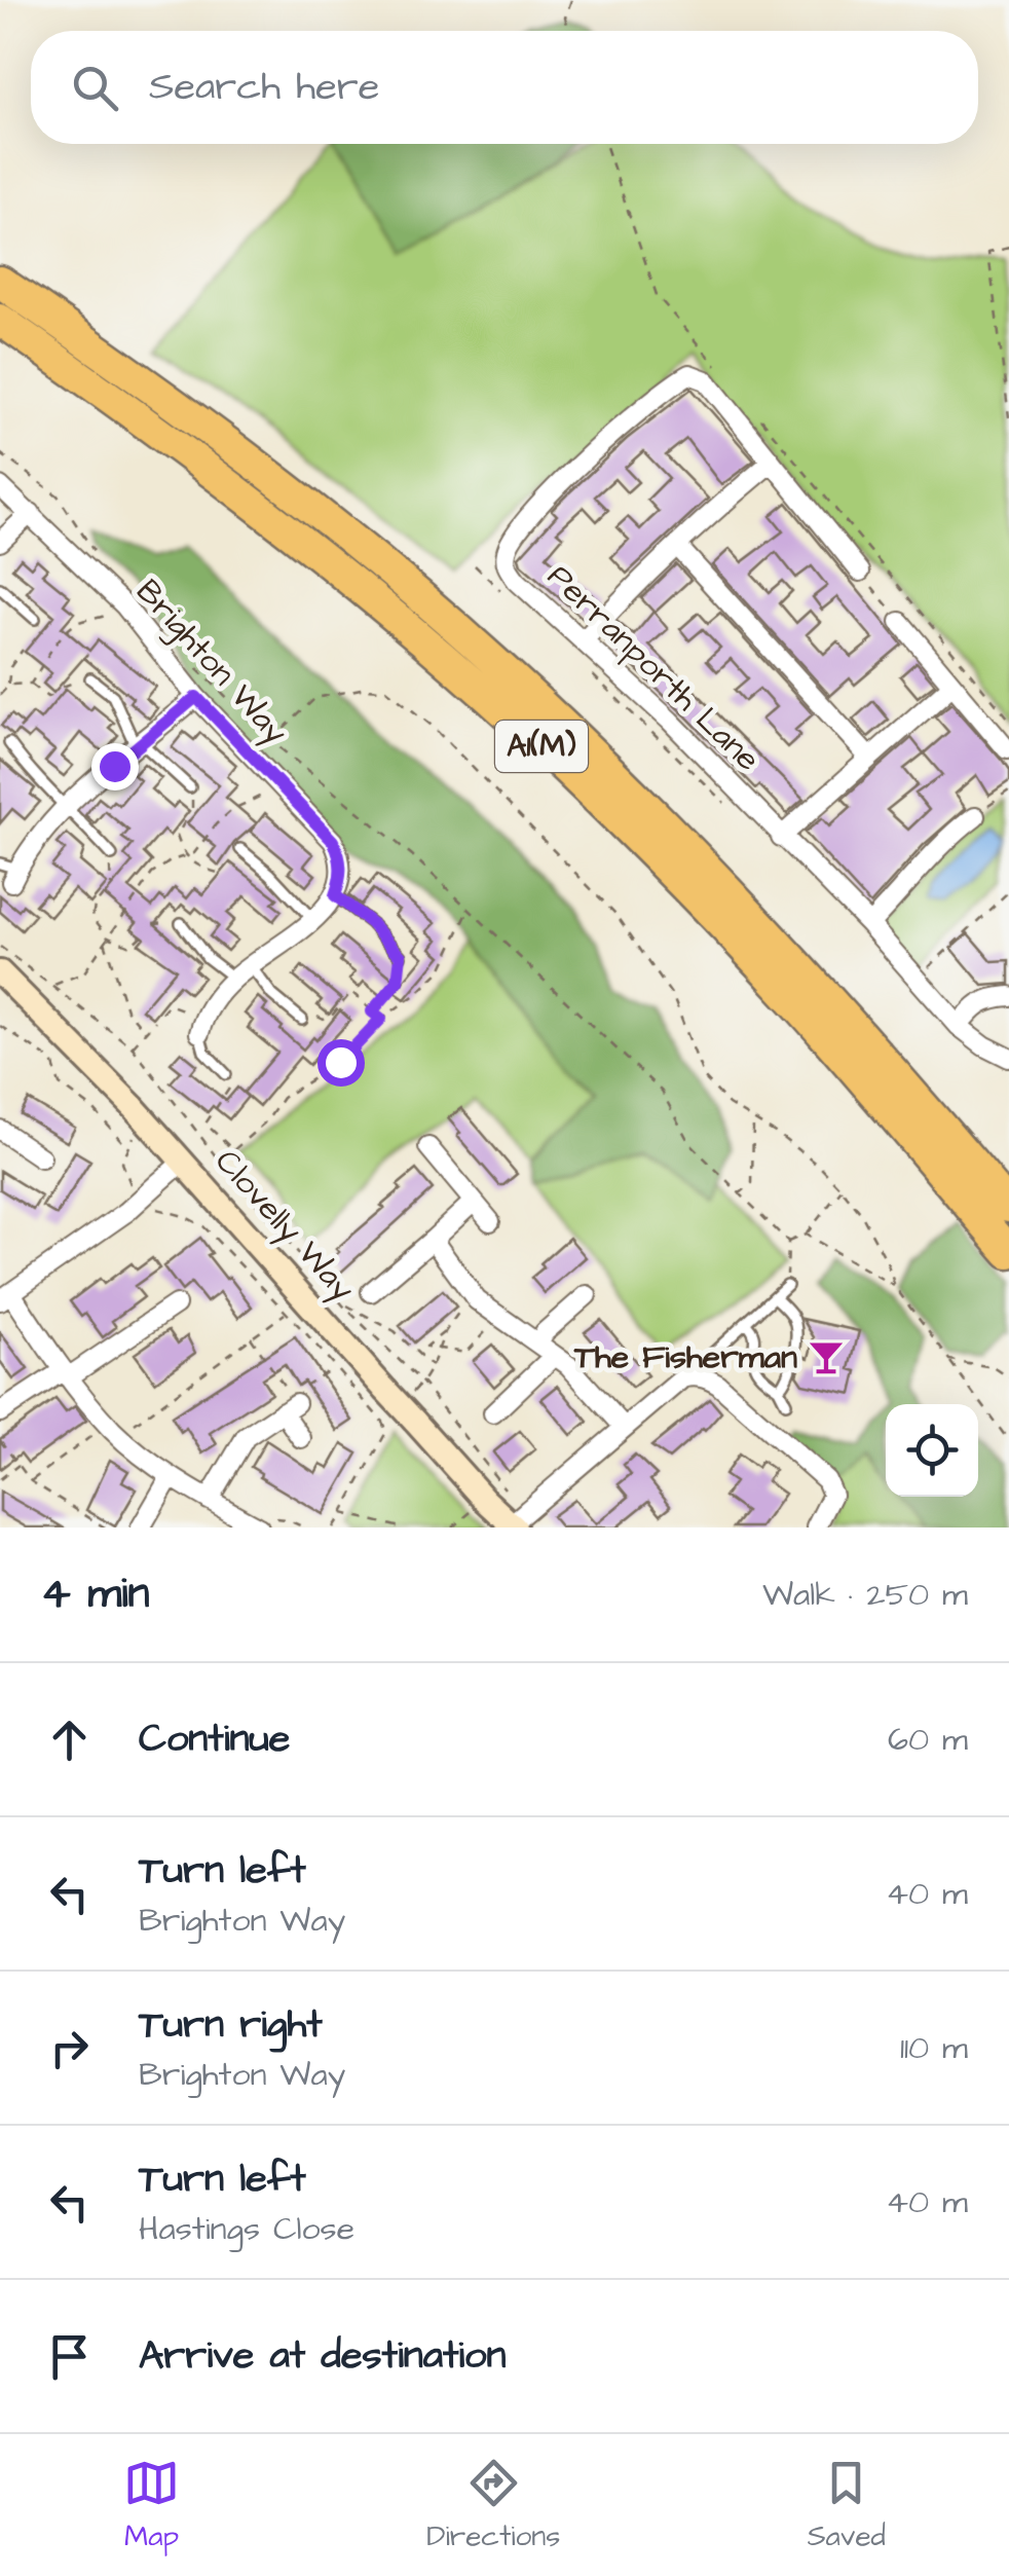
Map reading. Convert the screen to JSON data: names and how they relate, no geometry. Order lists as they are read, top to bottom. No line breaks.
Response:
{"streets":{"highway":["A1(M)"],"street":["Brighton Way","Perranporth Lane","Clovelly Way"]},"places":{"bar":["The Fisherman"]},"page":{"search":"Search here","heading":["4 min","Walk · 250 m"],"list":[["Continue","60 m"],["Turn left","Brighton Way","40 m"],["Turn right","Brighton Way","110 m"],["Turn left","Hastings Close","40 m"],"Arrive at destination"],"nav":["Map","Directions","Saved"]}}
